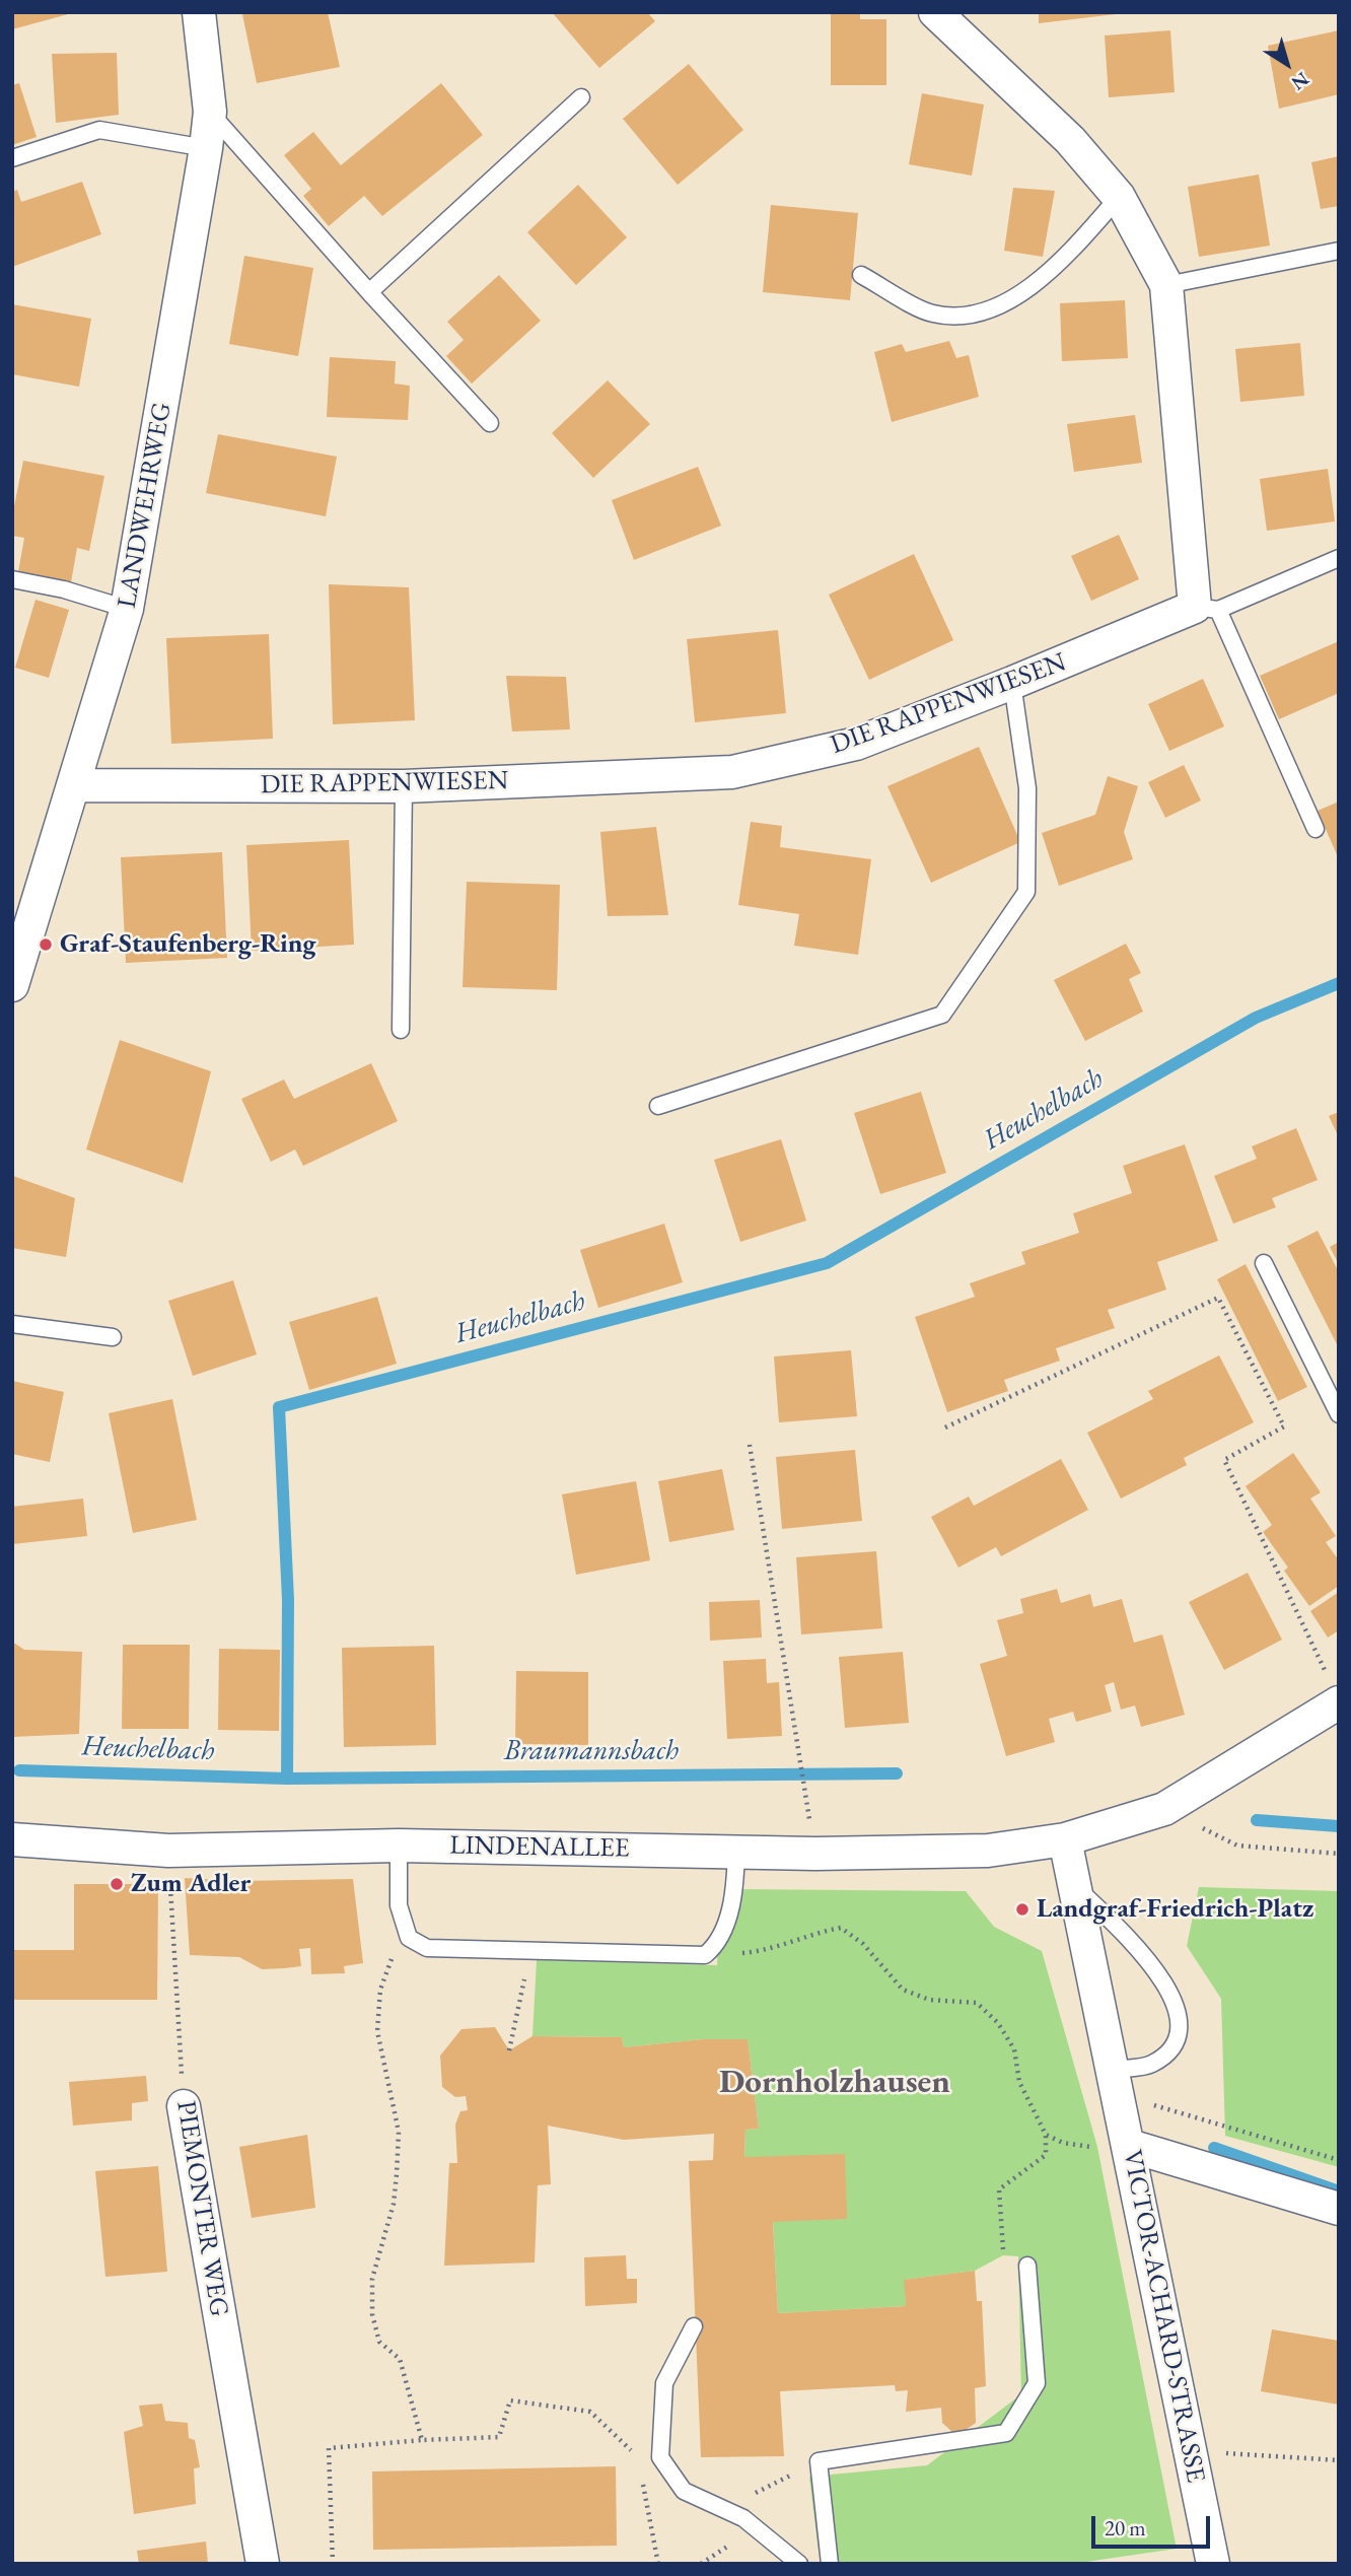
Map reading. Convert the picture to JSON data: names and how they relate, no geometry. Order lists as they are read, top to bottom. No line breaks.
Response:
{"streets":{"street":["LANDWEHRWEG","DIE RAPPENWIESEN","LINDENALLEE","PIEMONTER WEG","VICTOR-ACHARD-STRASSE"]},"crossings":[["LANDWEHRWEG","DIE RAPPENWIESEN"],["LINDENALLEE","PIEMONTER WEG"]],"districts":["Dornholzhausen"],"water":["Heuchelbach","Braumannsbach"],"places":["Graf-Staufenberg-Ring","Zum Adler","Landgraf-Friedrich-Platz"],"scale_bar":"20 m","north":"bottom right"}
